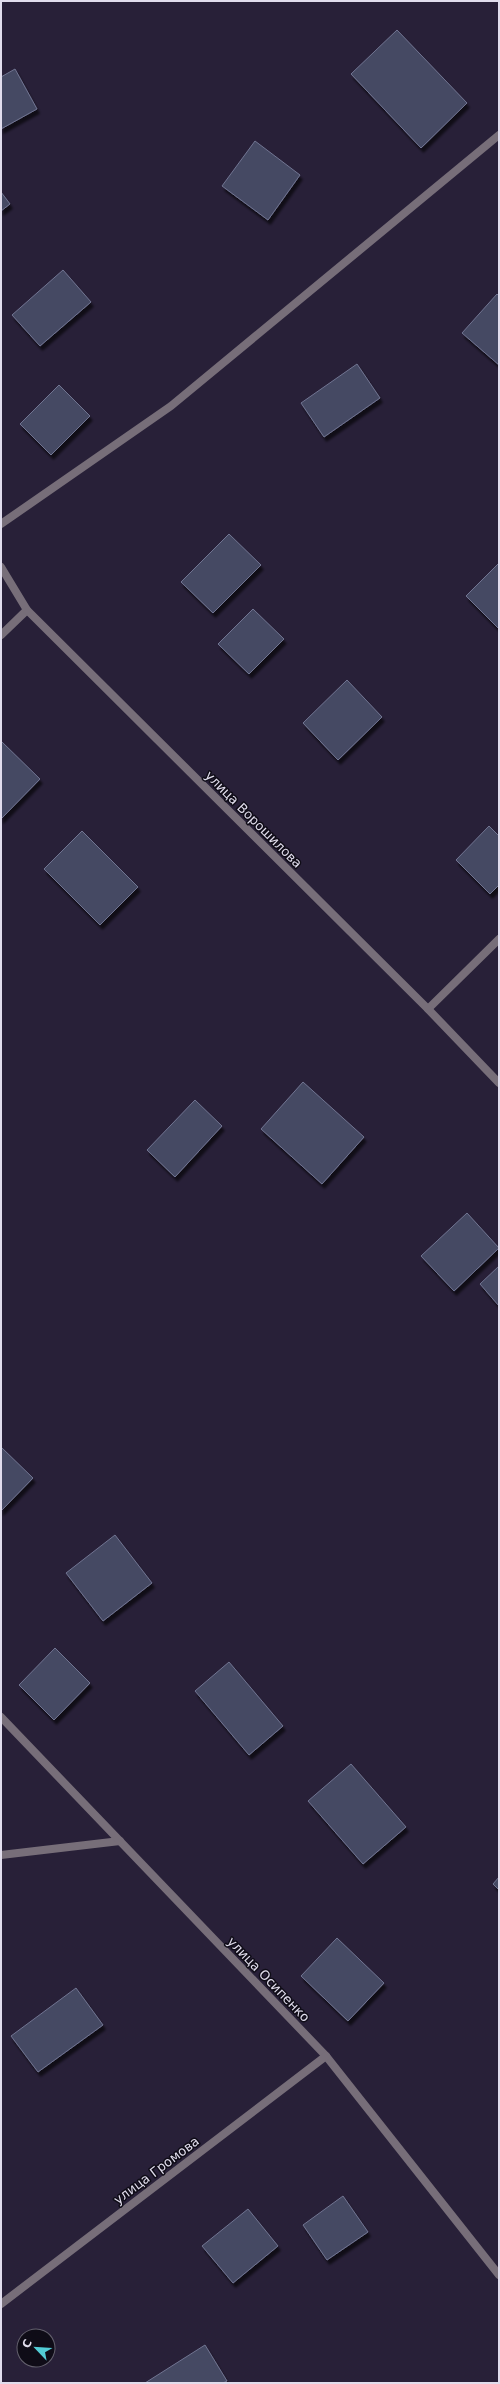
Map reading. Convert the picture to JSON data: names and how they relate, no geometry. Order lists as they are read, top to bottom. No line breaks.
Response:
{"streets":{"street":["улица Ворошилова","улица Осипенко","улица Громова"]},"crossings":[["улица Осипенко","улица Громова"]],"north":"top left"}
